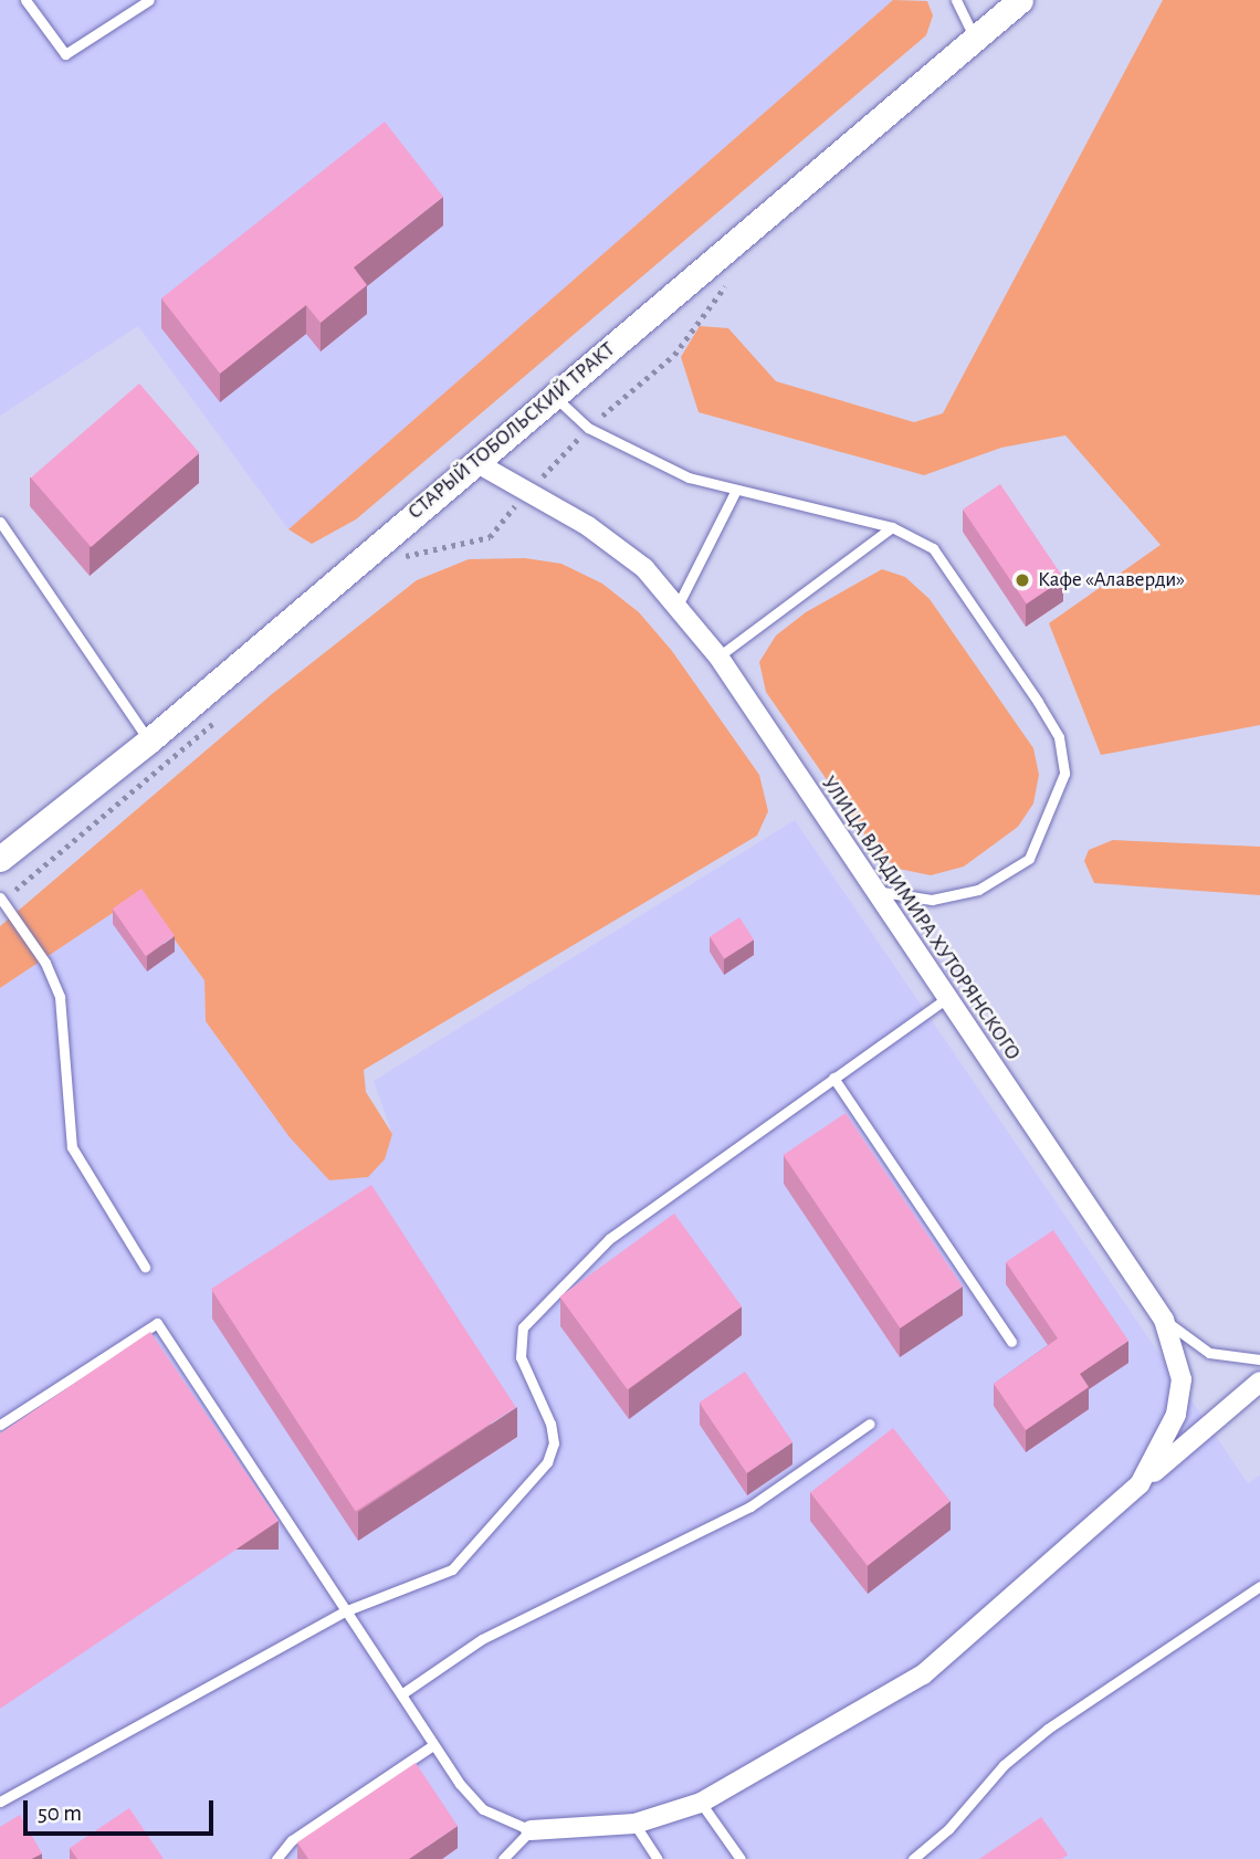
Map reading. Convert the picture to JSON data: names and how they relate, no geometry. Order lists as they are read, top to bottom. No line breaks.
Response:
{"streets":{"street":["СТАРЫЙ ТОБОЛЬСКИЙ ТРАКТ","УЛИЦА ВЛАДИМИРА ХУТОРЯНСКОГО"]},"crossings":[["СТАРЫЙ ТОБОЛЬСКИЙ ТРАКТ","УЛИЦА ВЛАДИМИРА ХУТОРЯНСКОГО"]],"places":["Кафе «Алаверди»"],"scale_bar":"50 m"}
